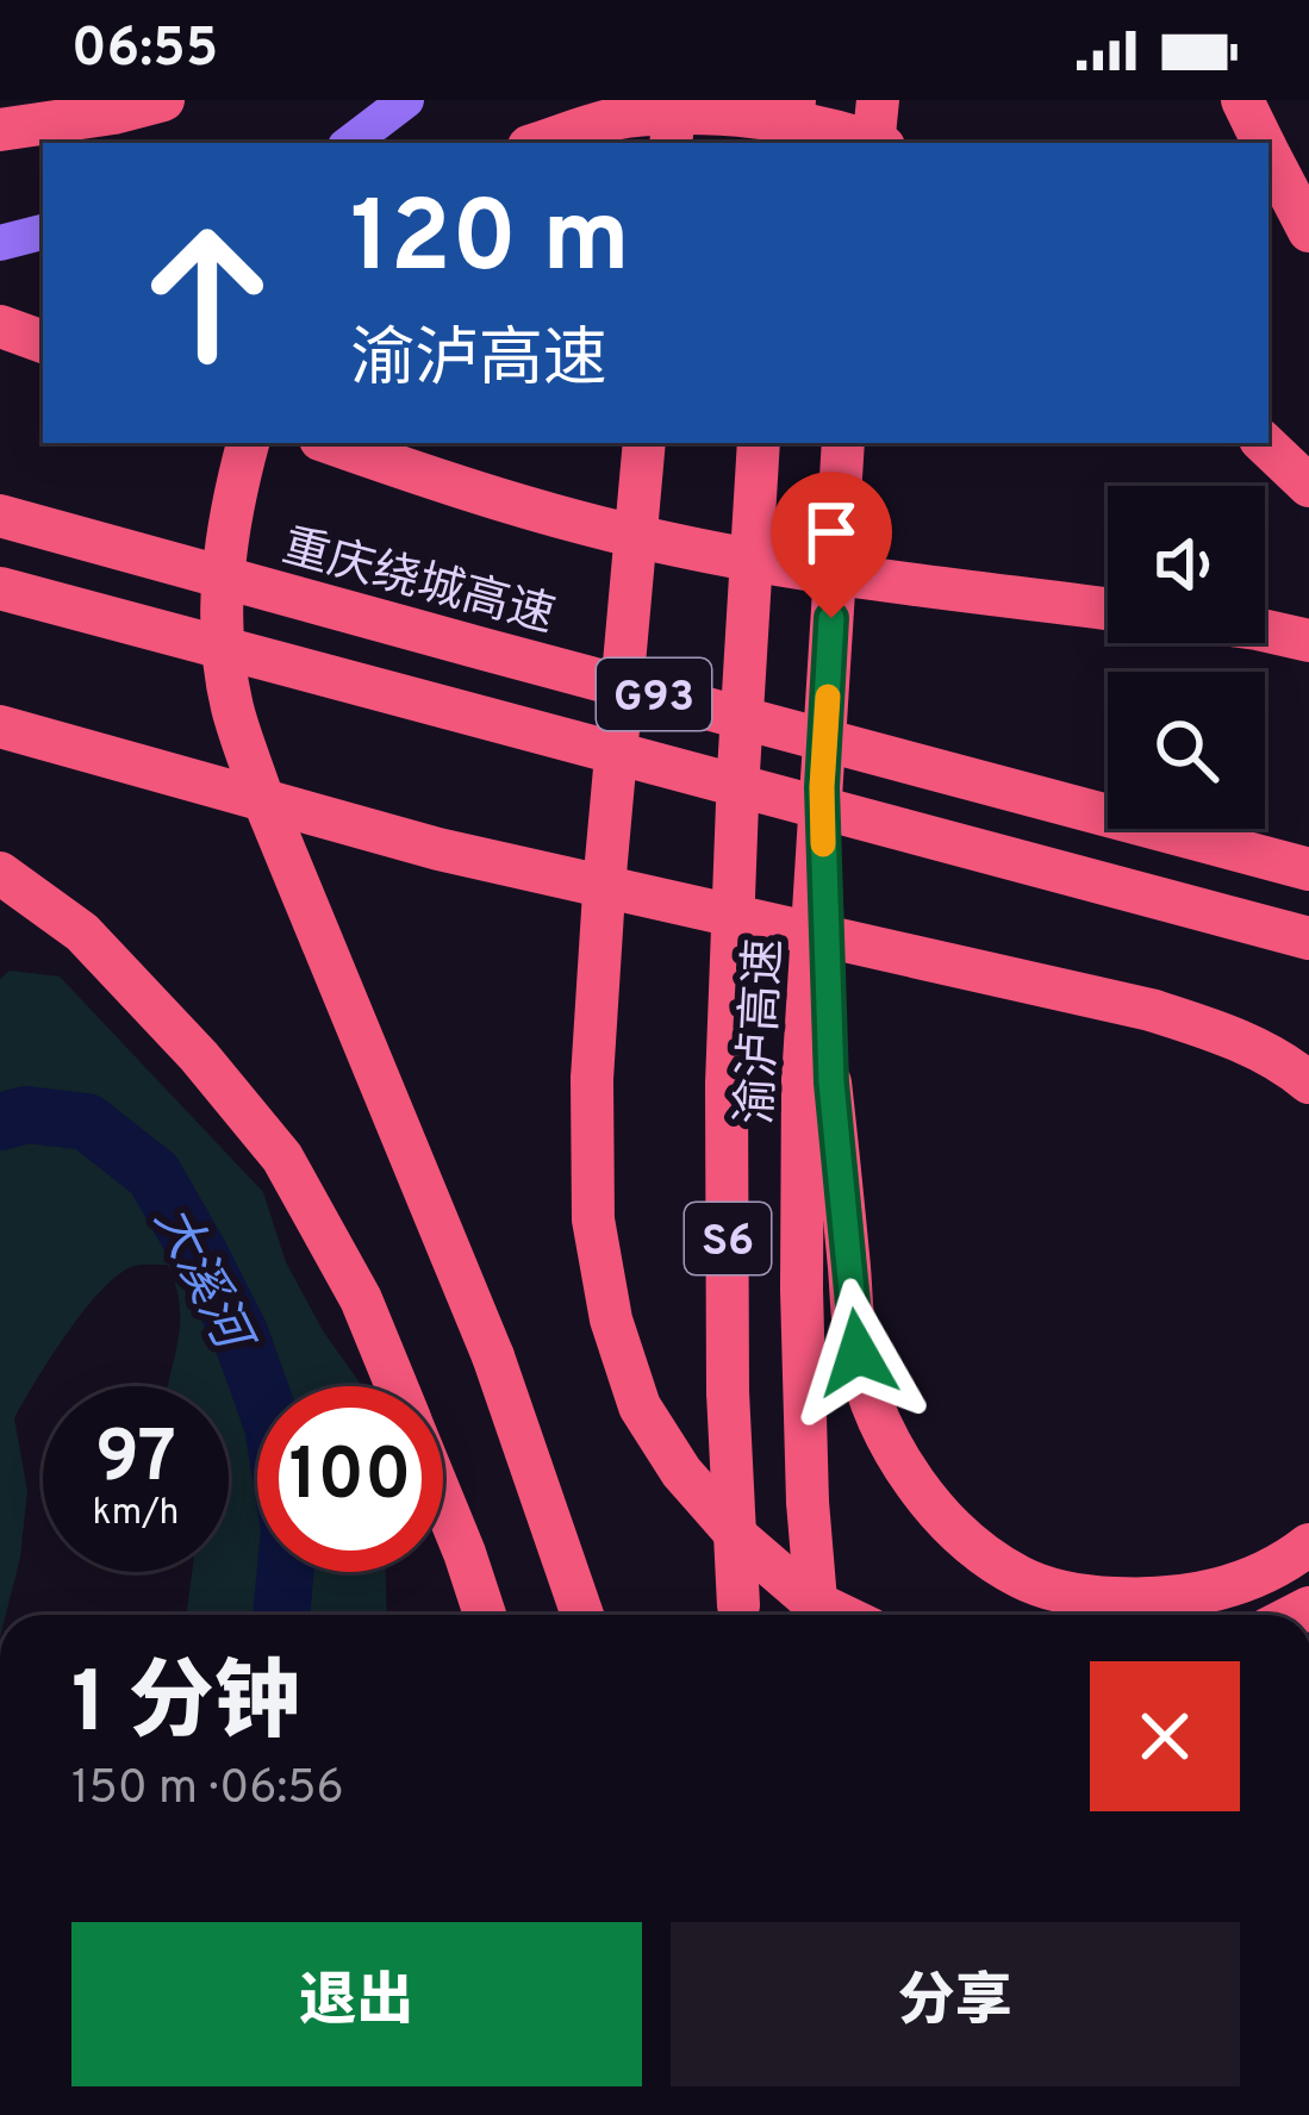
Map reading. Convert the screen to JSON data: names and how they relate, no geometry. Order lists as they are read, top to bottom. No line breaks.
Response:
{"streets":{"highway":["重庆绕城高速","G93","渝泸高速","S6"]},"water":["大溪河"],"page":{"status":"06:55","turn":["120 m","渝泸高速"],"speed":"97 km/h","limit":"100","heading":["1 分钟","150 m · 06:56"],"buttons":["退出","分享"]}}
